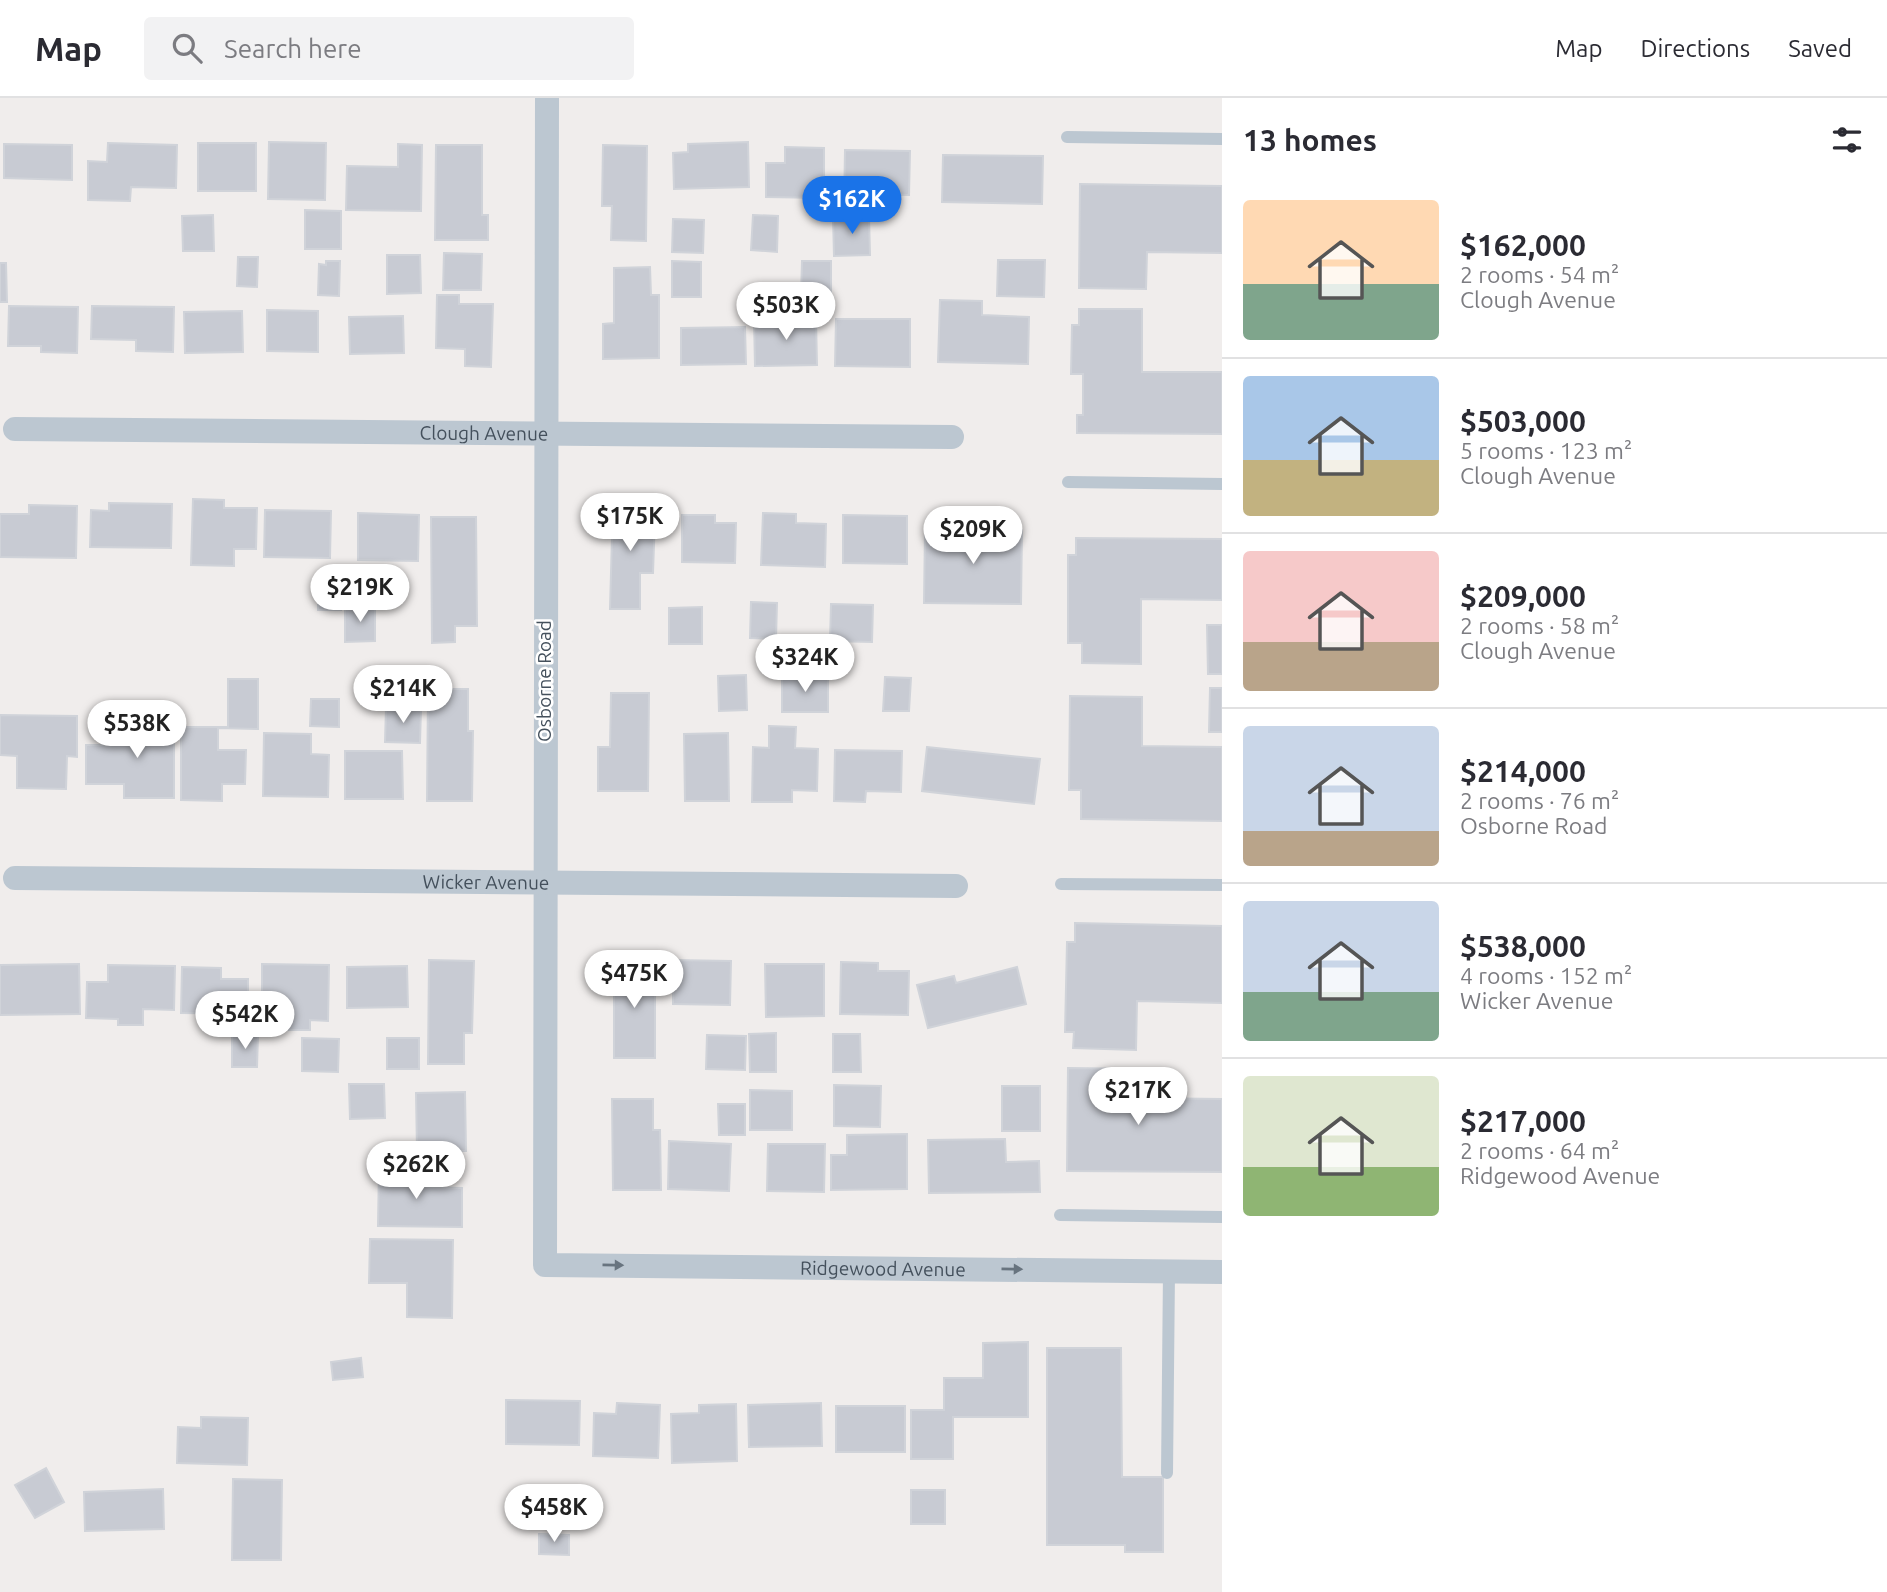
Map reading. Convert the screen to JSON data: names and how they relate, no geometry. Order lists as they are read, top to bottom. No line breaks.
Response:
{"streets":{"street":["Clough Avenue","Osborne Road","Wicker Avenue","Ridgewood Avenue"]},"crossings":[["Clough Avenue","Osborne Road"],["Osborne Road","Wicker Avenue"],["Osborne Road","Ridgewood Avenue"]],"one_way":["Ridgewood Avenue"],"page":{"header":"Map","search":"Search here","nav":["Map","Directions","Saved"],"heading":"13 homes","price":["$162K","$503K","$175K","$209K","$219K","$324K","$214K","$538K","$475K","$542K","$217K","$262K","$458K"],"list":[{"name":"$162,000","note":"2 rooms · 54 m² · Clough Avenue"},{"name":"$503,000","note":"5 rooms · 123 m² · Clough Avenue"},{"name":"$209,000","note":"2 rooms · 58 m² · Clough Avenue"},{"name":"$214,000","note":"2 rooms · 76 m² · Osborne Road"},{"name":"$538,000","note":"4 rooms · 152 m² · Wicker Avenue"},{"name":"$217,000","note":"2 rooms · 64 m² · Ridgewood Avenue"}]}}
